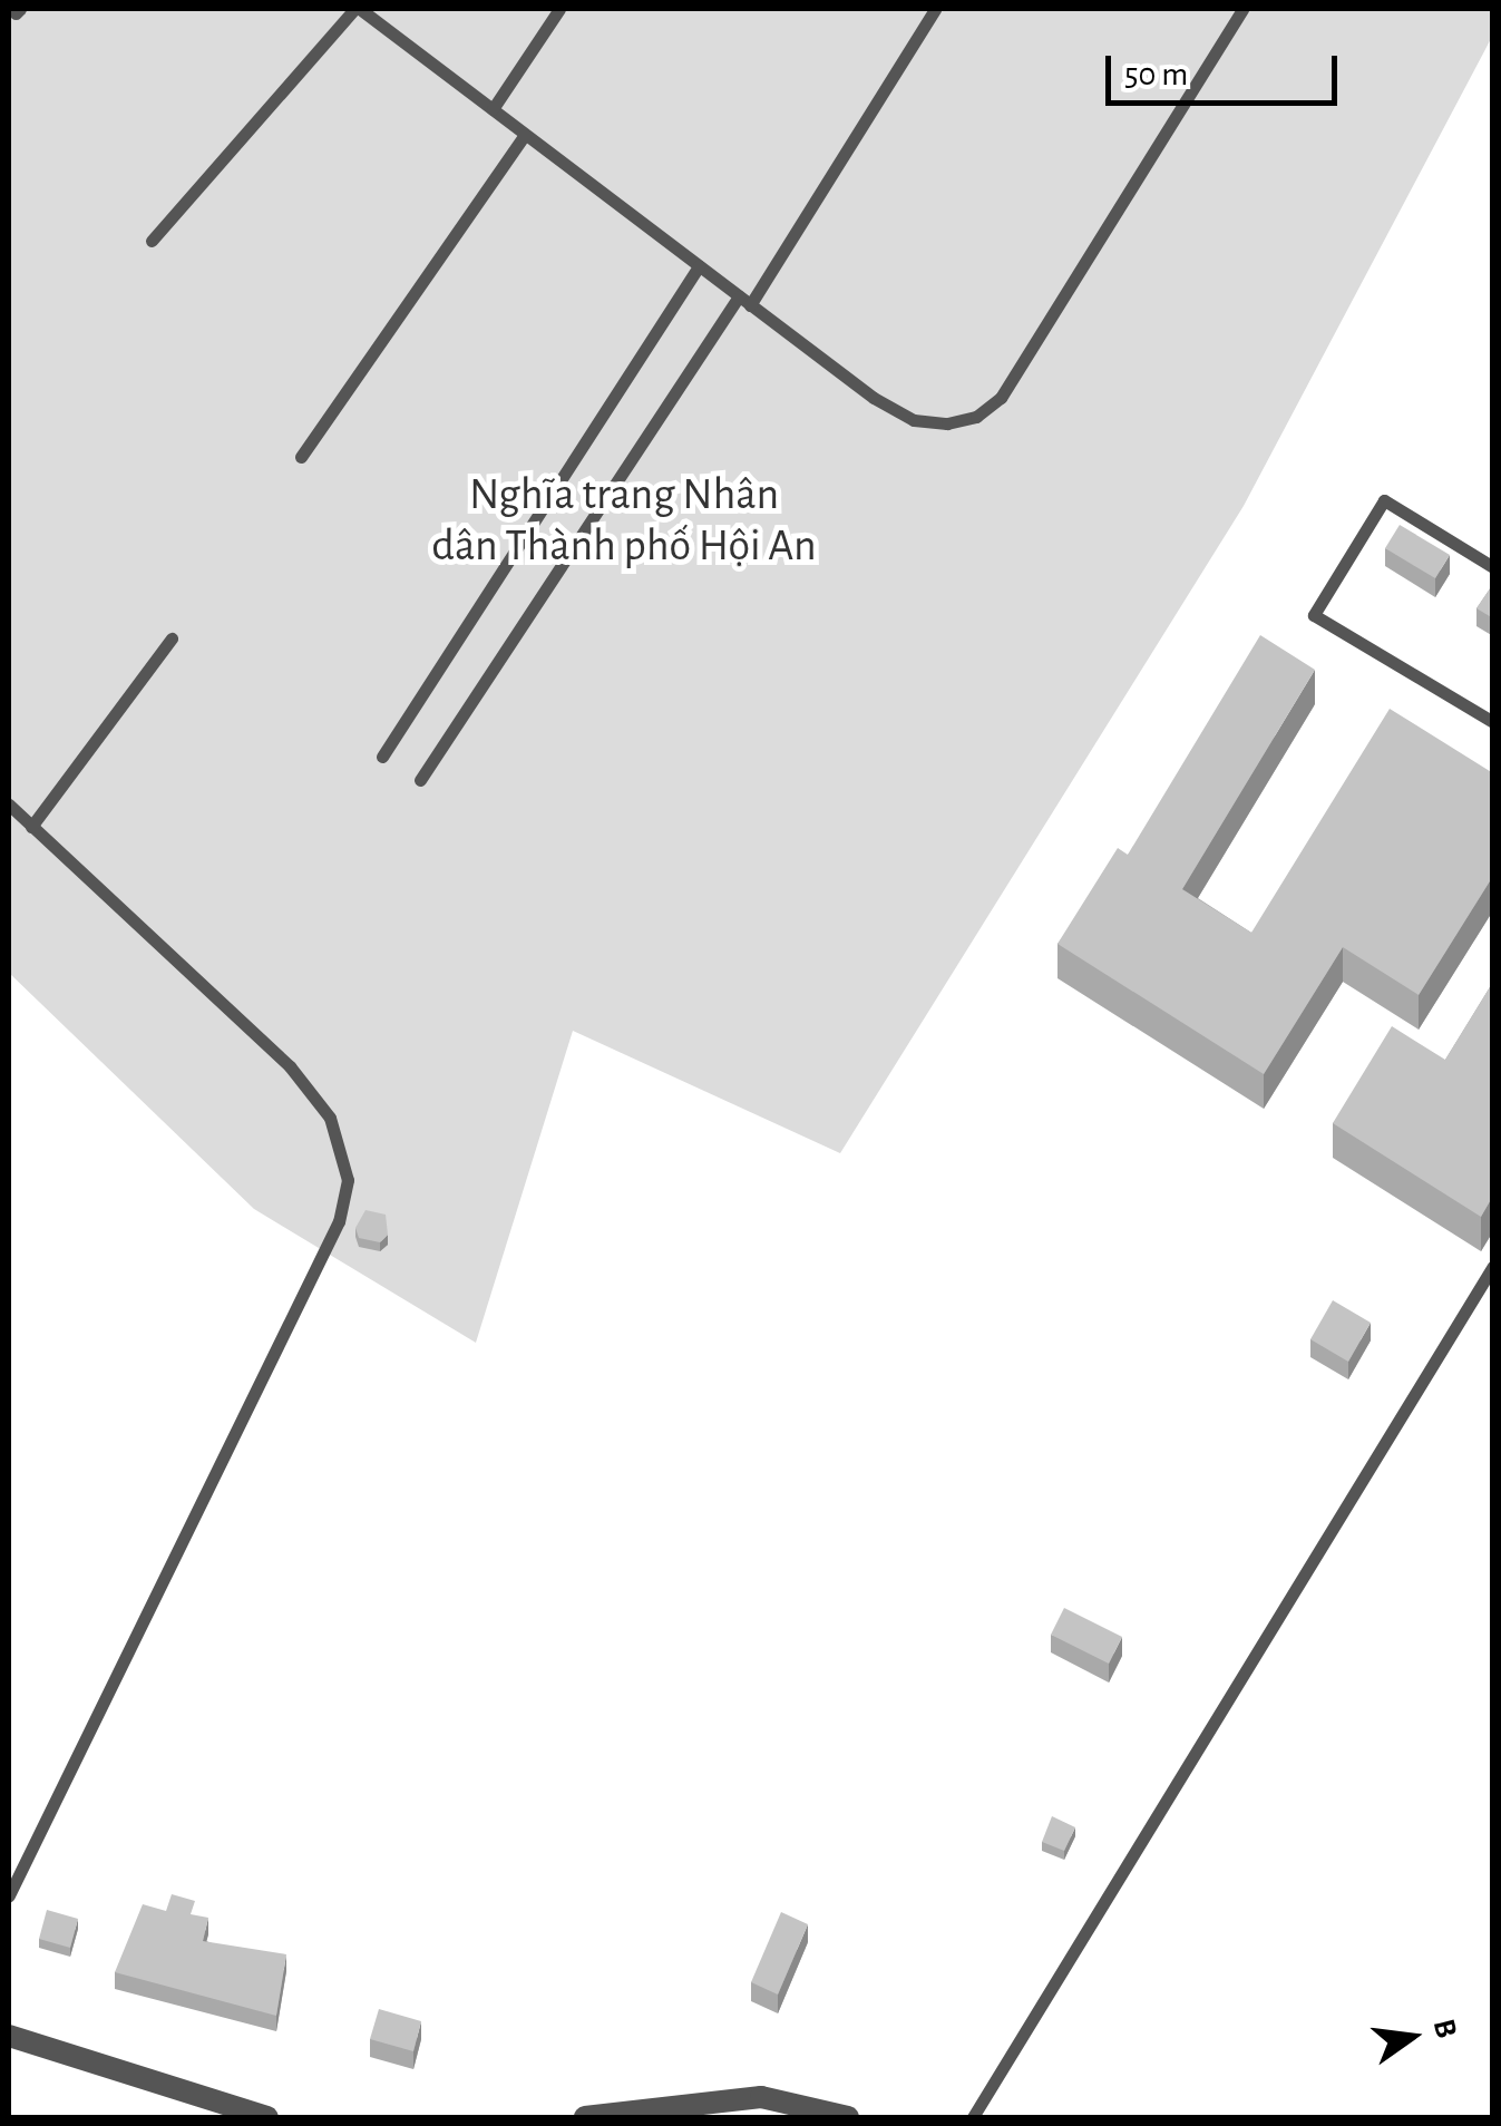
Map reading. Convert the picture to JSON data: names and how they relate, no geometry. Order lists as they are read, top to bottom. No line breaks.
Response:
{"parks":["Nghĩa trang Nhân dân Thành phố Hội An"],"scale_bar":"50 m","north":"right"}
